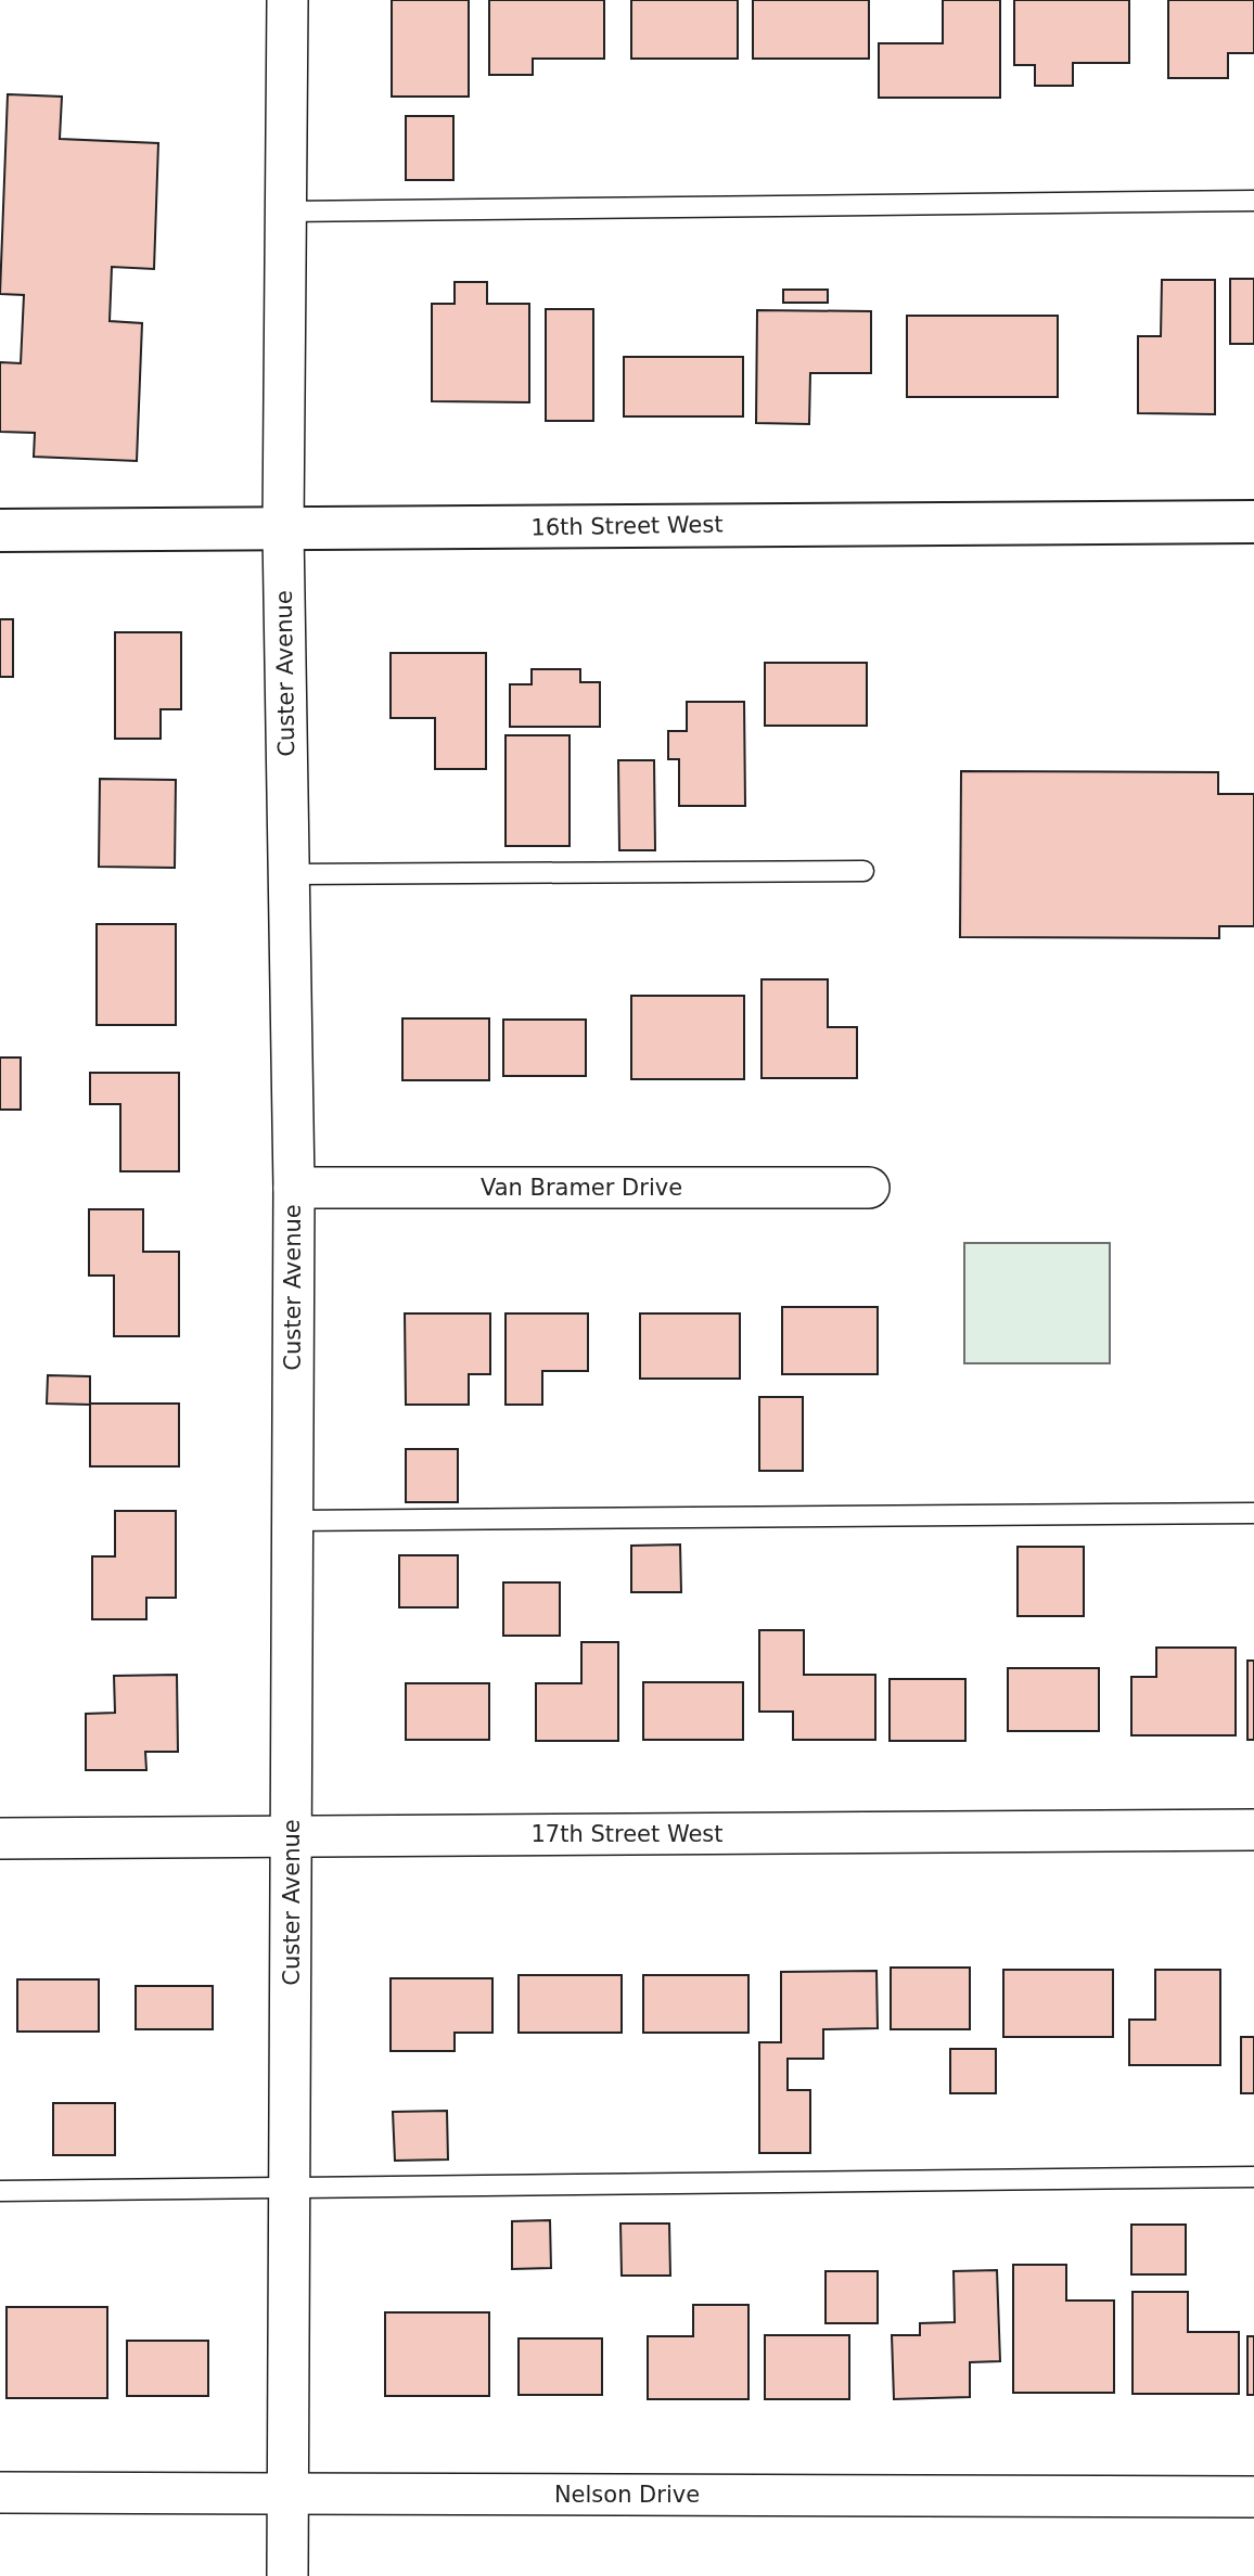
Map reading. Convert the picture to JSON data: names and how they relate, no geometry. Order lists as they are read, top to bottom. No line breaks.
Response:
{"streets":{"street":["16th Street West","Custer Avenue","Van Bramer Drive","17th Street West","Nelson Drive"]},"crossings":[["16th Street West","Custer Avenue"],["Custer Avenue","Van Bramer Drive"],["Custer Avenue","17th Street West"],["Custer Avenue","Nelson Drive"]]}
